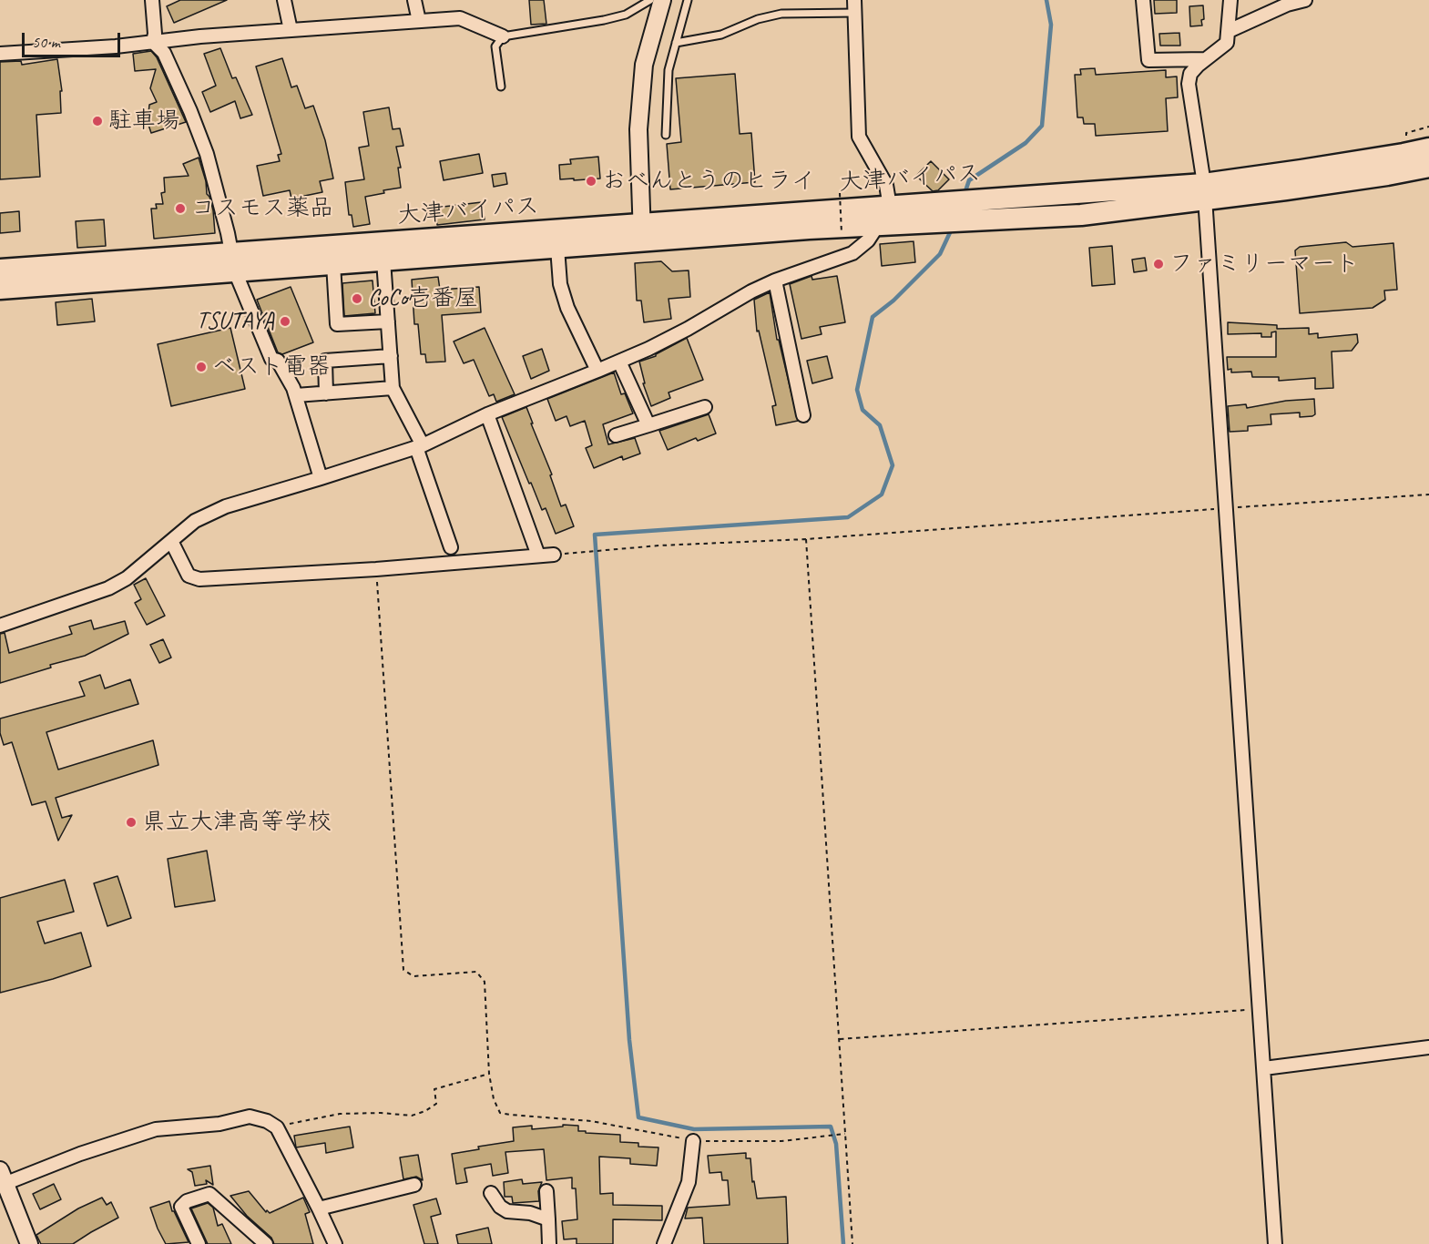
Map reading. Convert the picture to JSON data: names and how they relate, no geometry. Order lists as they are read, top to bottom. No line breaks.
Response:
{"streets":{"highway":["大津バイパス"]},"places":["駐車場","おべんとうのヒライ","コスモス薬品","ファミリーマート","CoCo壱番屋","TSUTAYA","ベスト電器","県立大津高等学校"],"scale_bar":"50 m"}
